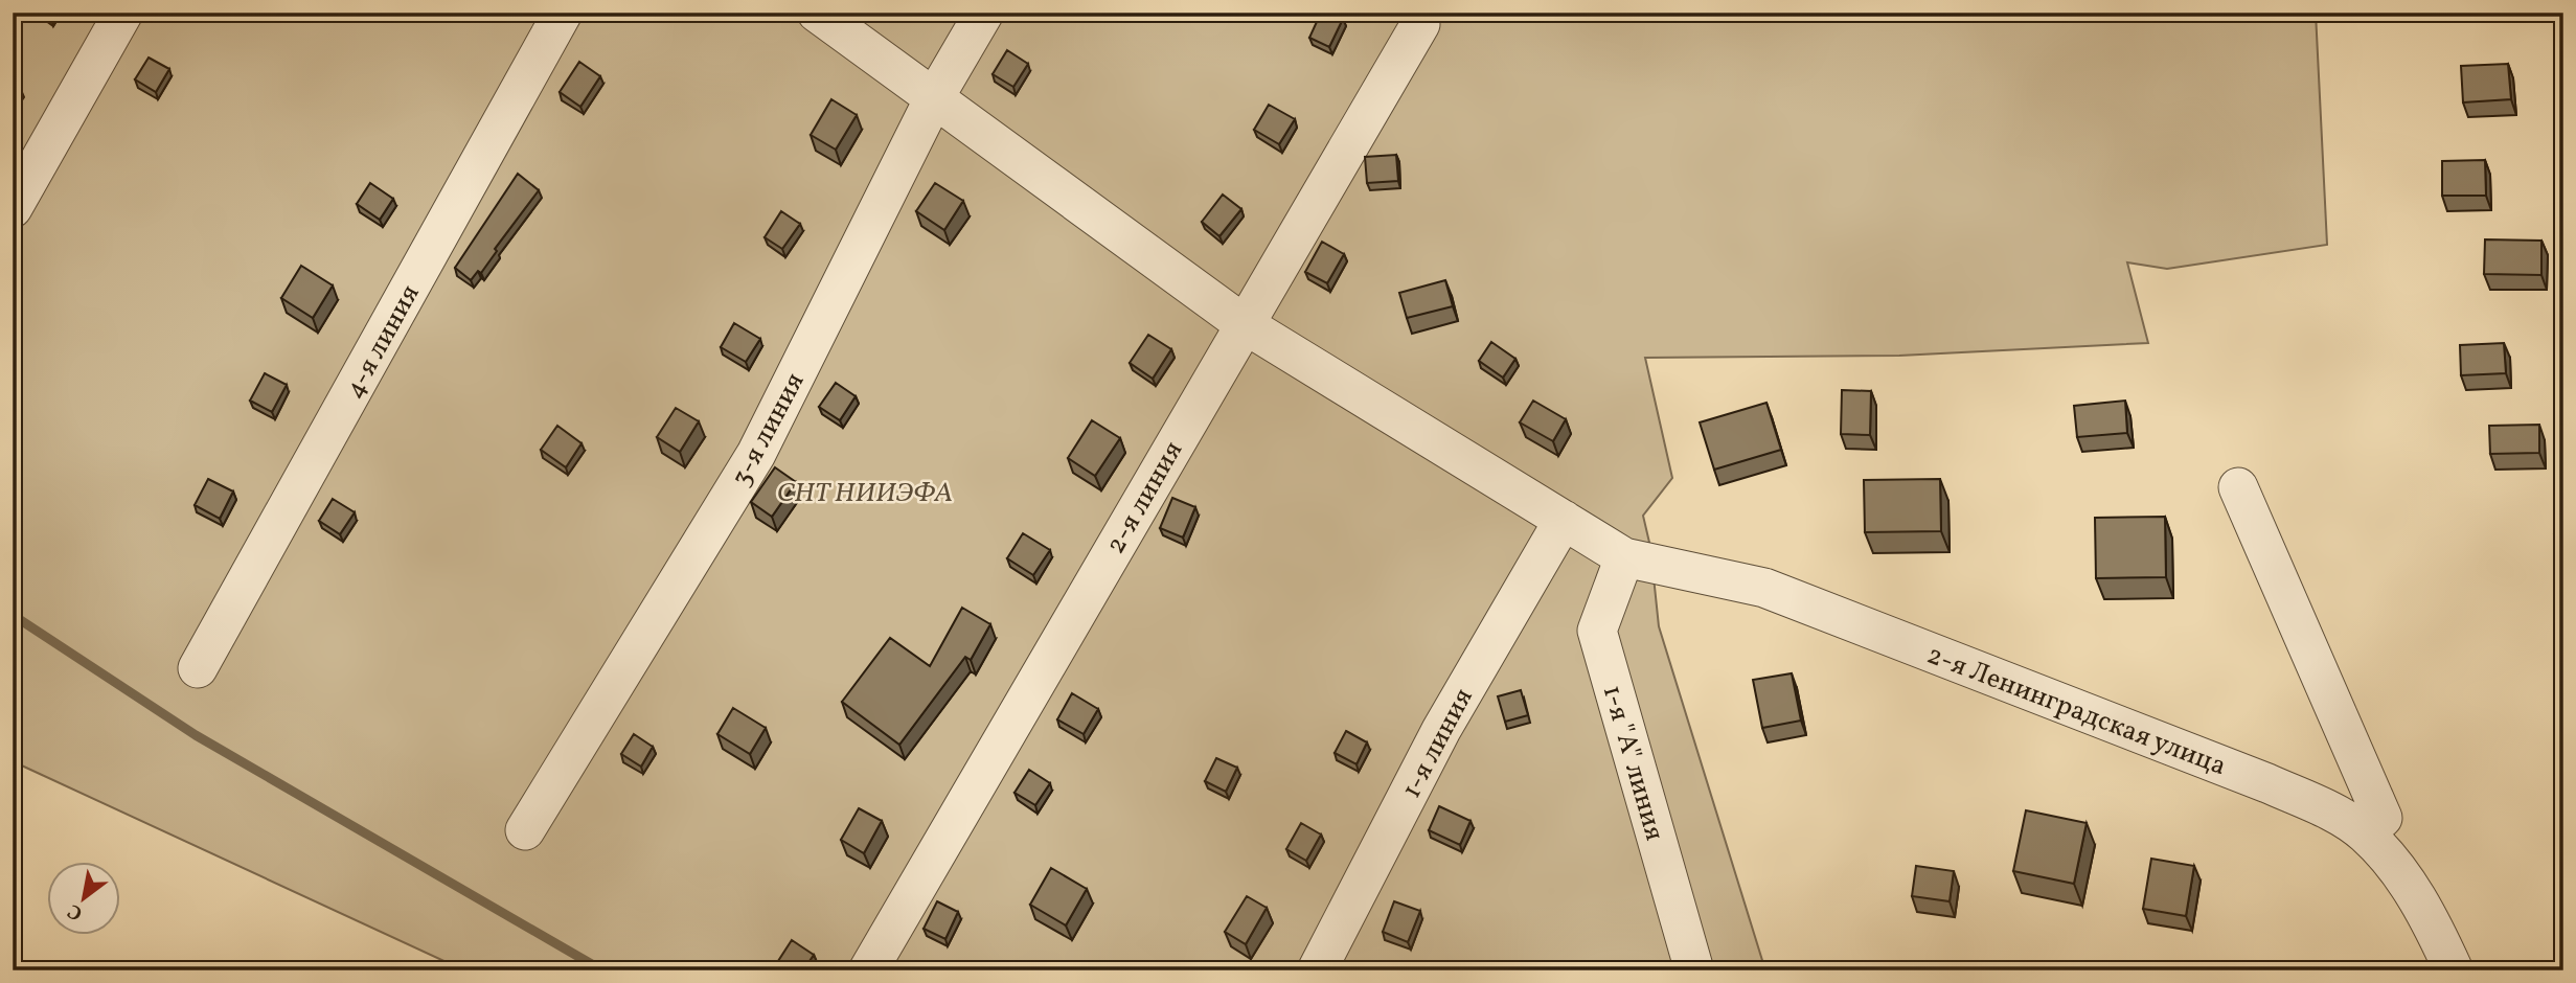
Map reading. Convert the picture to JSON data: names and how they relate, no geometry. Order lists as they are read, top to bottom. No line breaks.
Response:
{"streets":{"street":["4-я линия","3-я линия","2-я линия","2-я Ленинградская улица","1-я линия","1-я \"А\" линия"]},"crossings":[["3-я линия","2-я Ленинградская улица"],["2-я линия","2-я Ленинградская улица"],["2-я Ленинградская улица","1-я линия"],["2-я Ленинградская улица","1-я \"А\" линия"]],"parks":["СНТ НИИЭФА"],"north":"bottom left"}
